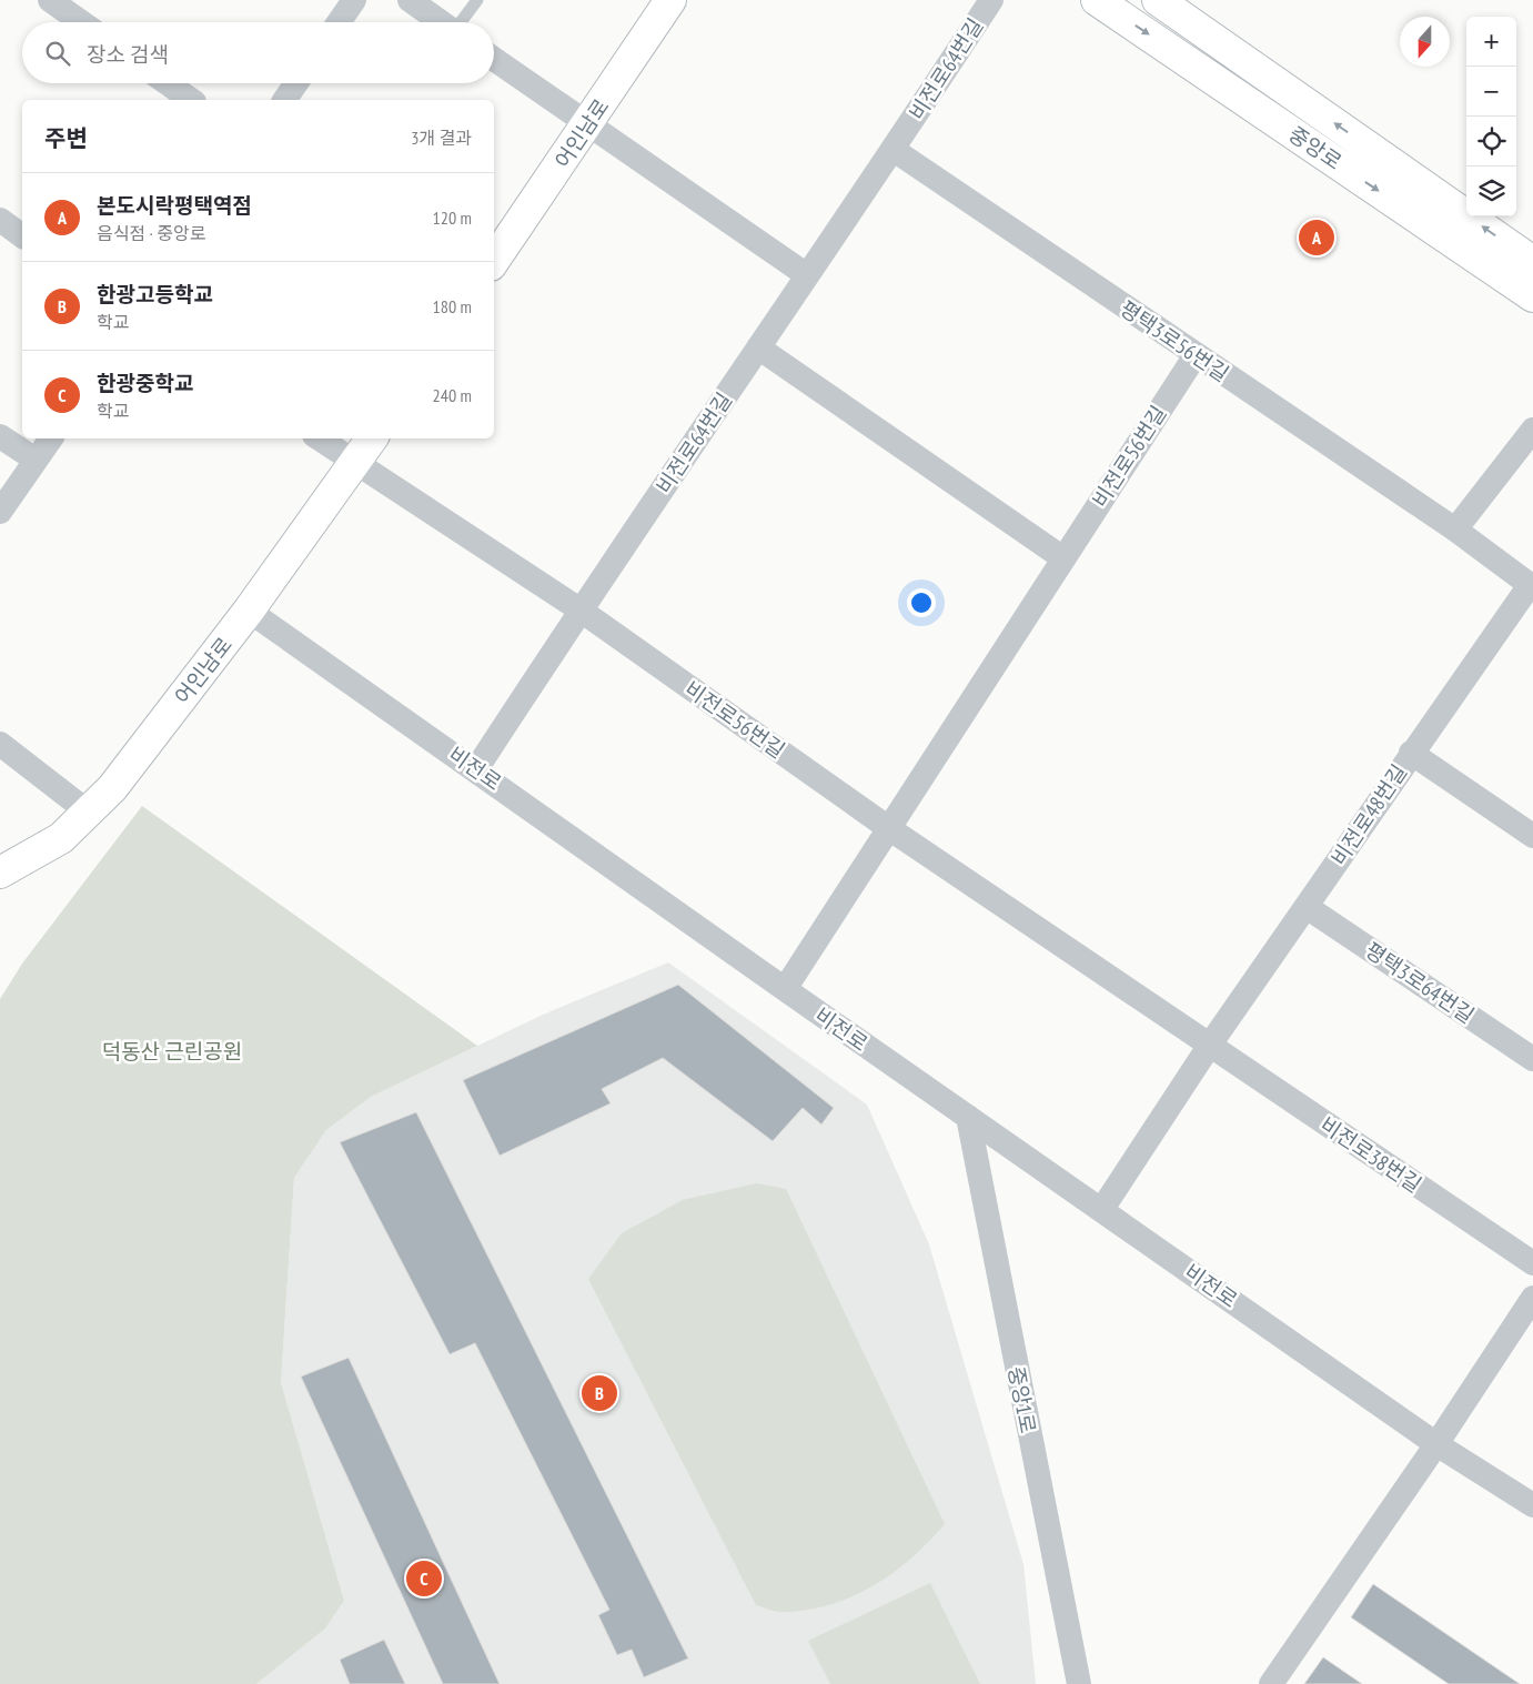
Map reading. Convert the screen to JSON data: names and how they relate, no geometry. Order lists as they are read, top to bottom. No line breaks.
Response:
{"streets":{"main road":["어인남로","중앙로"],"street":["비전로64번길","평택3로56번길","비전로56번길","비전로","비전로48번길","평택3로64번길","비전로38번길","중앙1로"]},"crossings":[["비전로64번길","평택3로56번길"],["비전로64번길","비전로56번길"],["비전로64번길","비전로"],["어인남로","비전로"],["평택3로56번길","비전로56번길"],["평택3로56번길","비전로48번길"],["비전로56번길","비전로"],["비전로","비전로48번길"],["비전로","중앙1로"],["비전로48번길","평택3로64번길"],["비전로48번길","비전로38번길"]],"parks":["덕동산 근린공원"],"north":"bottom","page":{"map_buttons":["+","−"],"search":"장소 검색","heading":["주변","3개 결과"],"list":[{"mark":"A","name":"본도시락평택역점","note":"음식점 · 중앙로","value":"120 m"},{"mark":"B","name":"한광고등학교","note":"학교","value":"180 m"},{"mark":"C","name":"한광중학교","note":"학교","value":"240 m"}],"pins":["A","B","C"]}}
